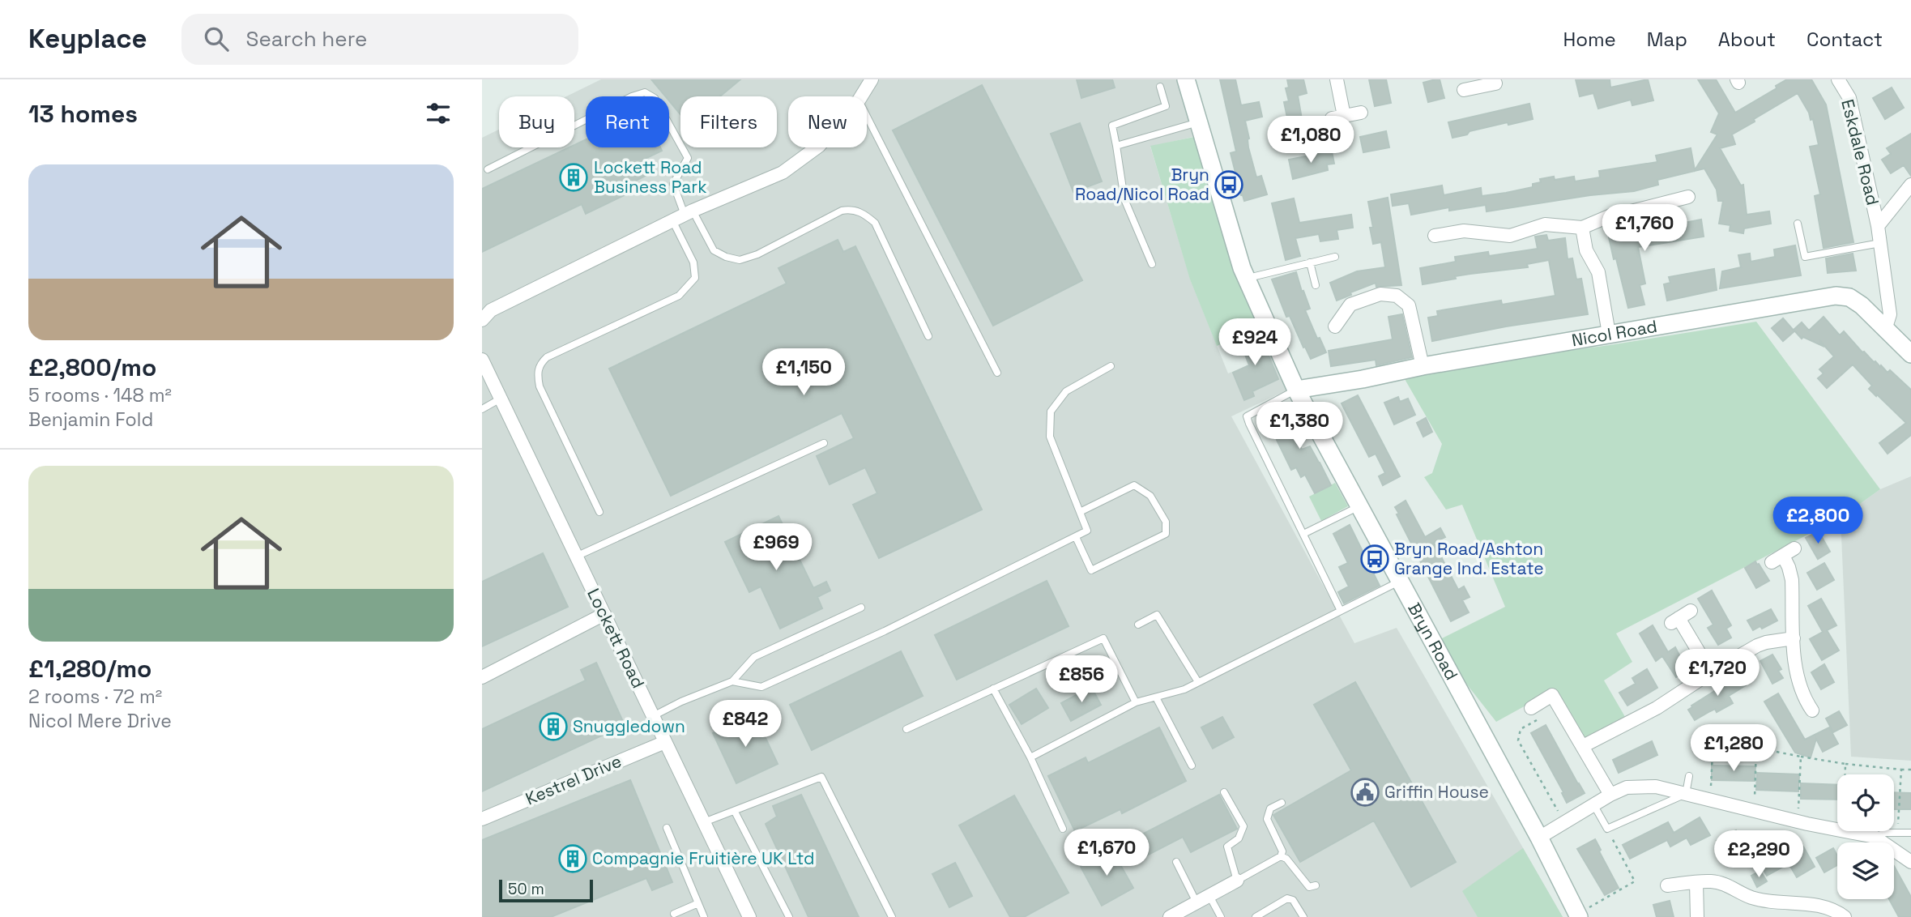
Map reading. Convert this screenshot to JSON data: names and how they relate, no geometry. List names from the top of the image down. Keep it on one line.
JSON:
{"streets":{"main road":["Nicol Road","Bryn Road"],"street":["Eskdale Road","Lockett Road","Kestrel Drive"]},"crossings":[["Eskdale Road","Nicol Road"],["Nicol Road","Bryn Road"],["Lockett Road","Kestrel Drive"]],"places":{"building":["Lockett Road Business Park","Snuggledown","Compagnie Fruitière UK Ltd"],"bus stop":["Bryn Road/Nicol Road","Bryn Road/Ashton Grange Ind. Estate"],"public building":["Griffin House"]},"scale_bar":"50 m","page":{"header":"Keyplace","search":"Search here","nav":["Home","Map","About","Contact"],"heading":"13 homes","chip":["Buy","Rent","Filters","New"],"price":["£1,080","£1,760","£924","£1,150","£1,380","£2,800","£969","£1,720","£856","£842","£1,280","£1,670","£2,290"],"list":[{"name":"£2,800/mo","note":"5 rooms · 148 m² · Benjamin Fold"},{"name":"£1,280/mo","note":"2 rooms · 72 m² · Nicol Mere Drive"}],"scale":"50 m"}}
